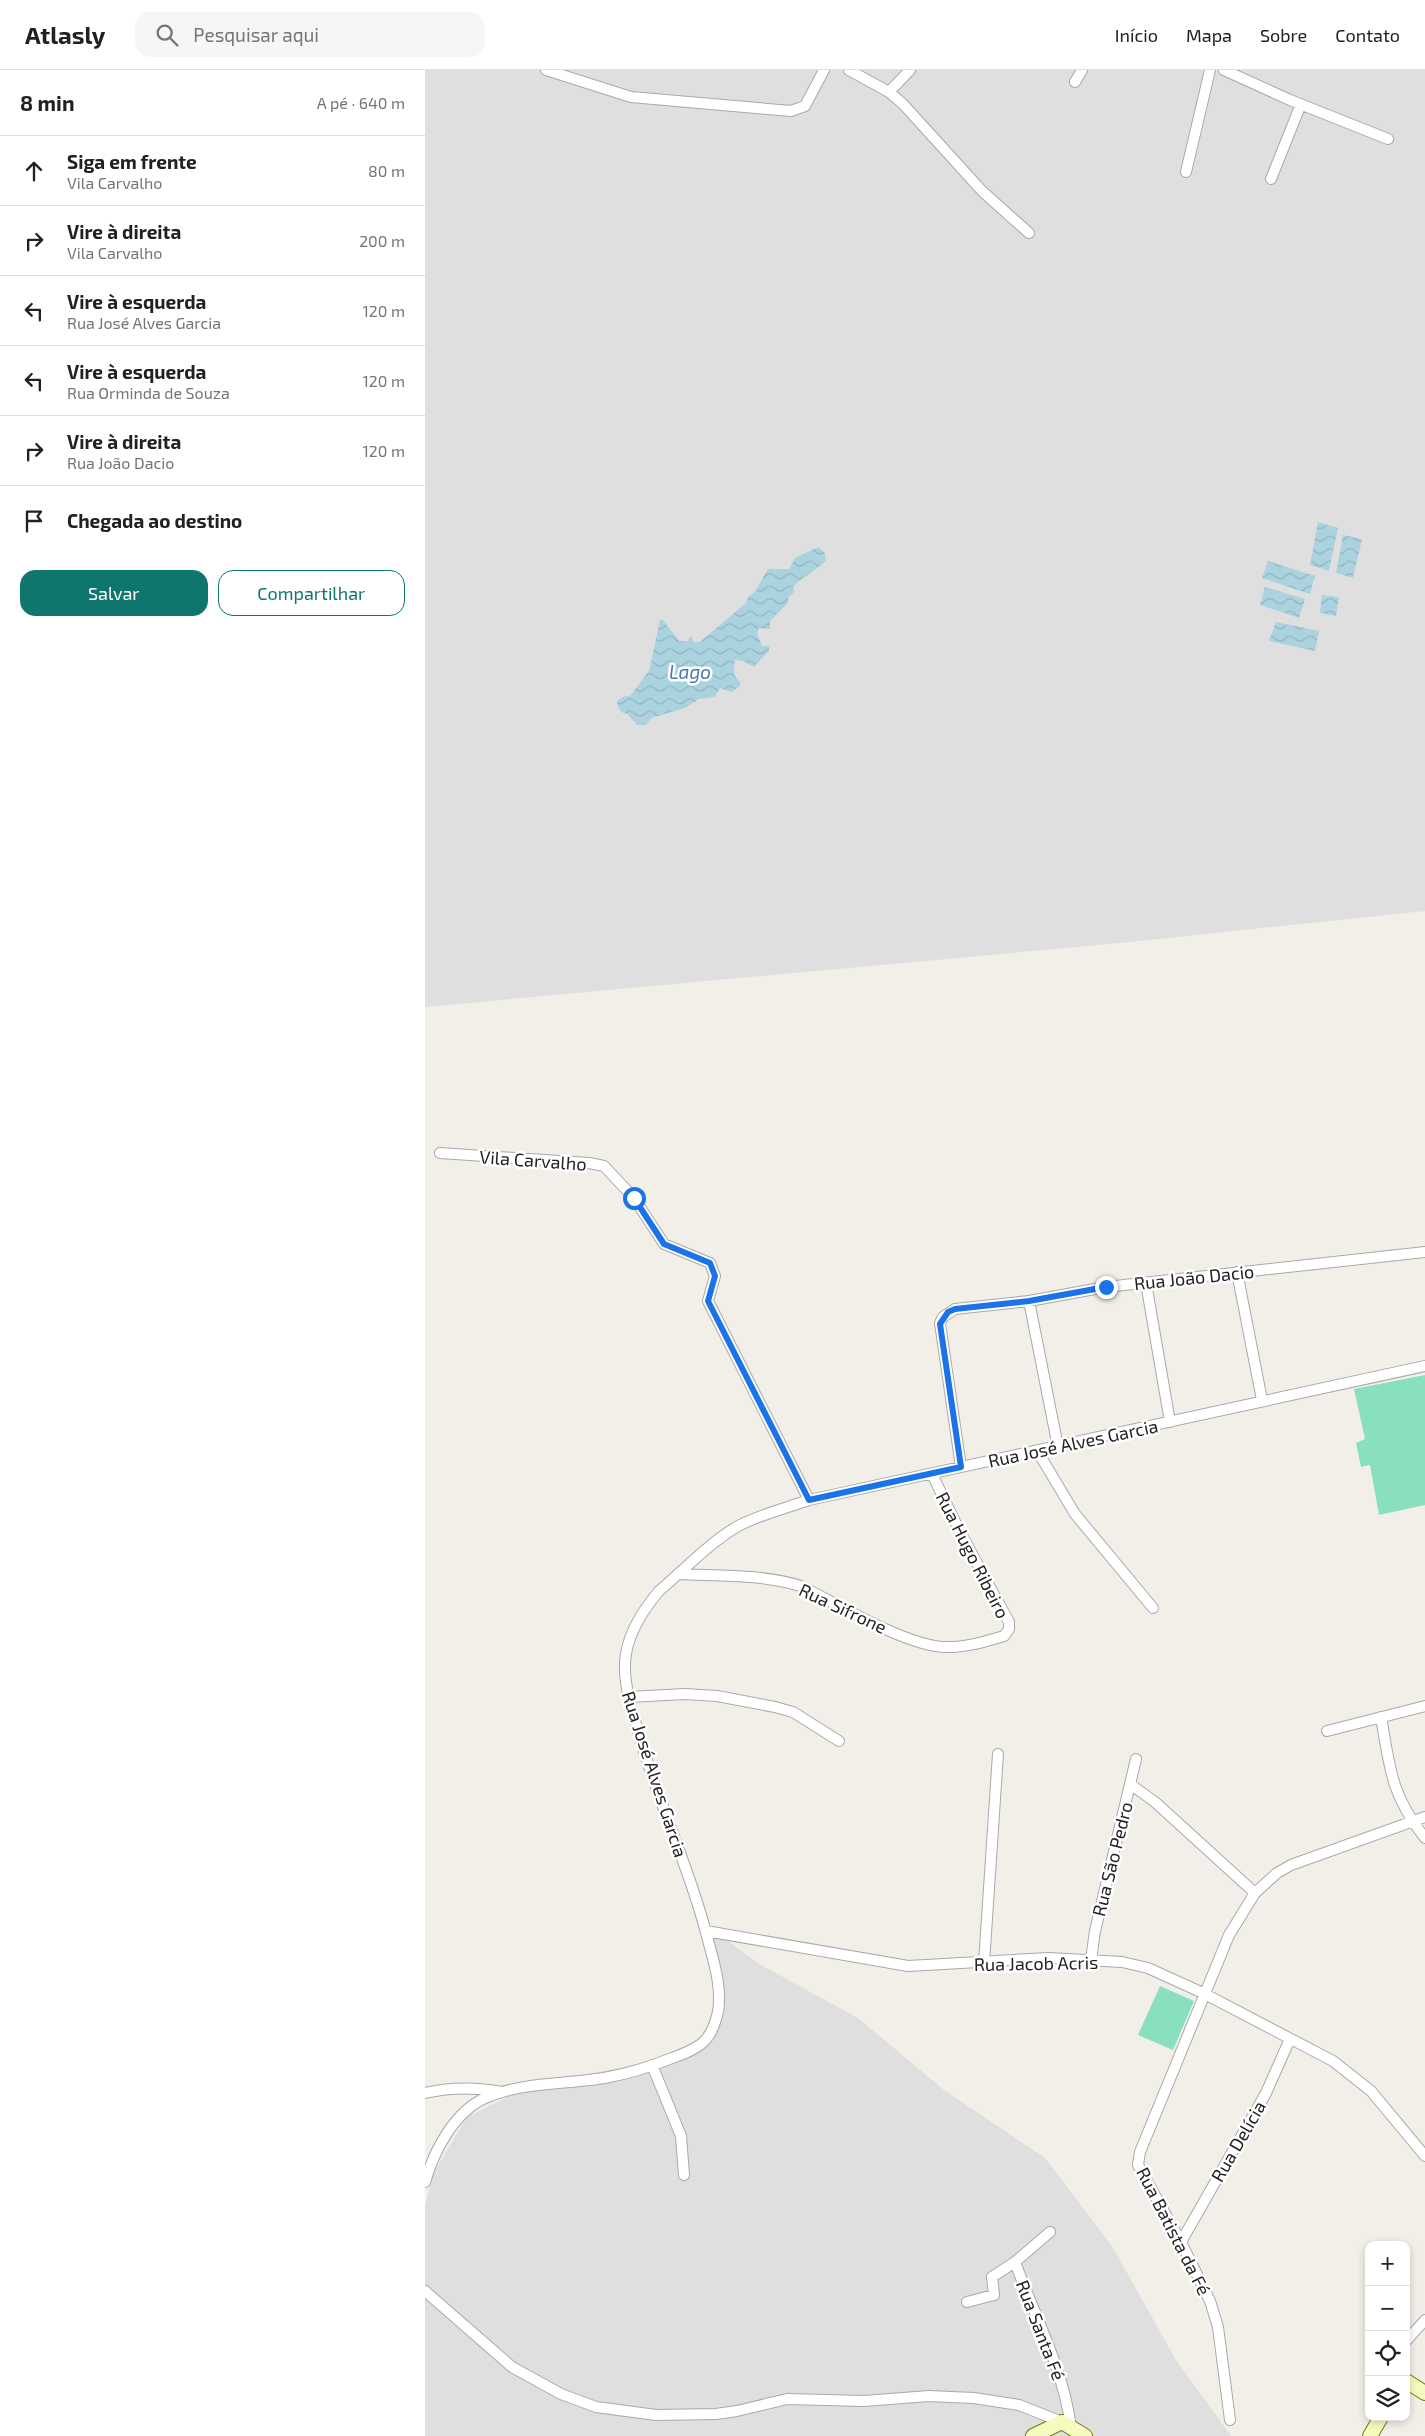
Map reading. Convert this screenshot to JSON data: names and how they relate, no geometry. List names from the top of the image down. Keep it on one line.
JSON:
{"streets":{"street":["Vila Carvalho","Rua João Dacio","Rua José Alves Garcia","Rua Hugo Ribeiro","Rua Sifrone","Rua São Pedro","Rua Jacob Acris","Rua Delícia","Rua Batista da Fé","Rua Santa Fé"]},"crossings":[["Vila Carvalho","Rua José Alves Garcia"],["Rua João Dacio","Rua José Alves Garcia"],["Rua José Alves Garcia","Rua Hugo Ribeiro"],["Rua José Alves Garcia","Rua Sifrone"],["Rua José Alves Garcia","Rua Jacob Acris"],["Rua Hugo Ribeiro","Rua Sifrone"],["Rua São Pedro","Rua Jacob Acris"],["Rua Jacob Acris","Rua Delícia"],["Rua Jacob Acris","Rua Batista da Fé"],["Rua Delícia","Rua Batista da Fé"]],"water":["Lago"],"page":{"header":"Atlasly","search":"Pesquisar aqui","nav":["Início","Mapa","Sobre","Contato"],"heading":["8 min","A pé · 640 m"],"list":[["Siga em frente","Vila Carvalho","80 m"],["Vire à direita","Vila Carvalho","200 m"],["Vire à esquerda","Rua José Alves Garcia","120 m"],["Vire à esquerda","Rua Orminda de Souza","120 m"],["Vire à direita","Rua João Dacio","120 m"],"Chegada ao destino"],"buttons":["Salvar","Compartilhar"],"map_buttons":["+","−"]}}
